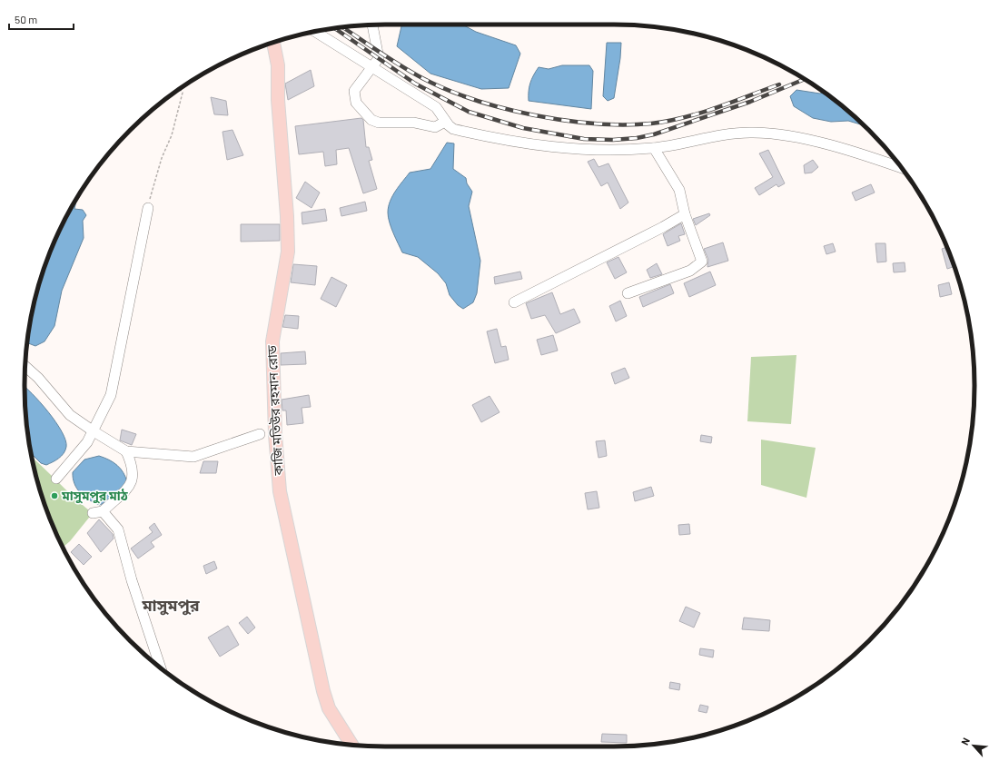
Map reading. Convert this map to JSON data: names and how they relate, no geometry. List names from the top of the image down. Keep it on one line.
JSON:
{"streets":{"main road":["কাজি মতিউর রহমান রোড"]},"districts":["মাসুমপুর"],"places":["মাসুমপুর মাঠ"],"scale_bar":"50 m","north":"top left"}
